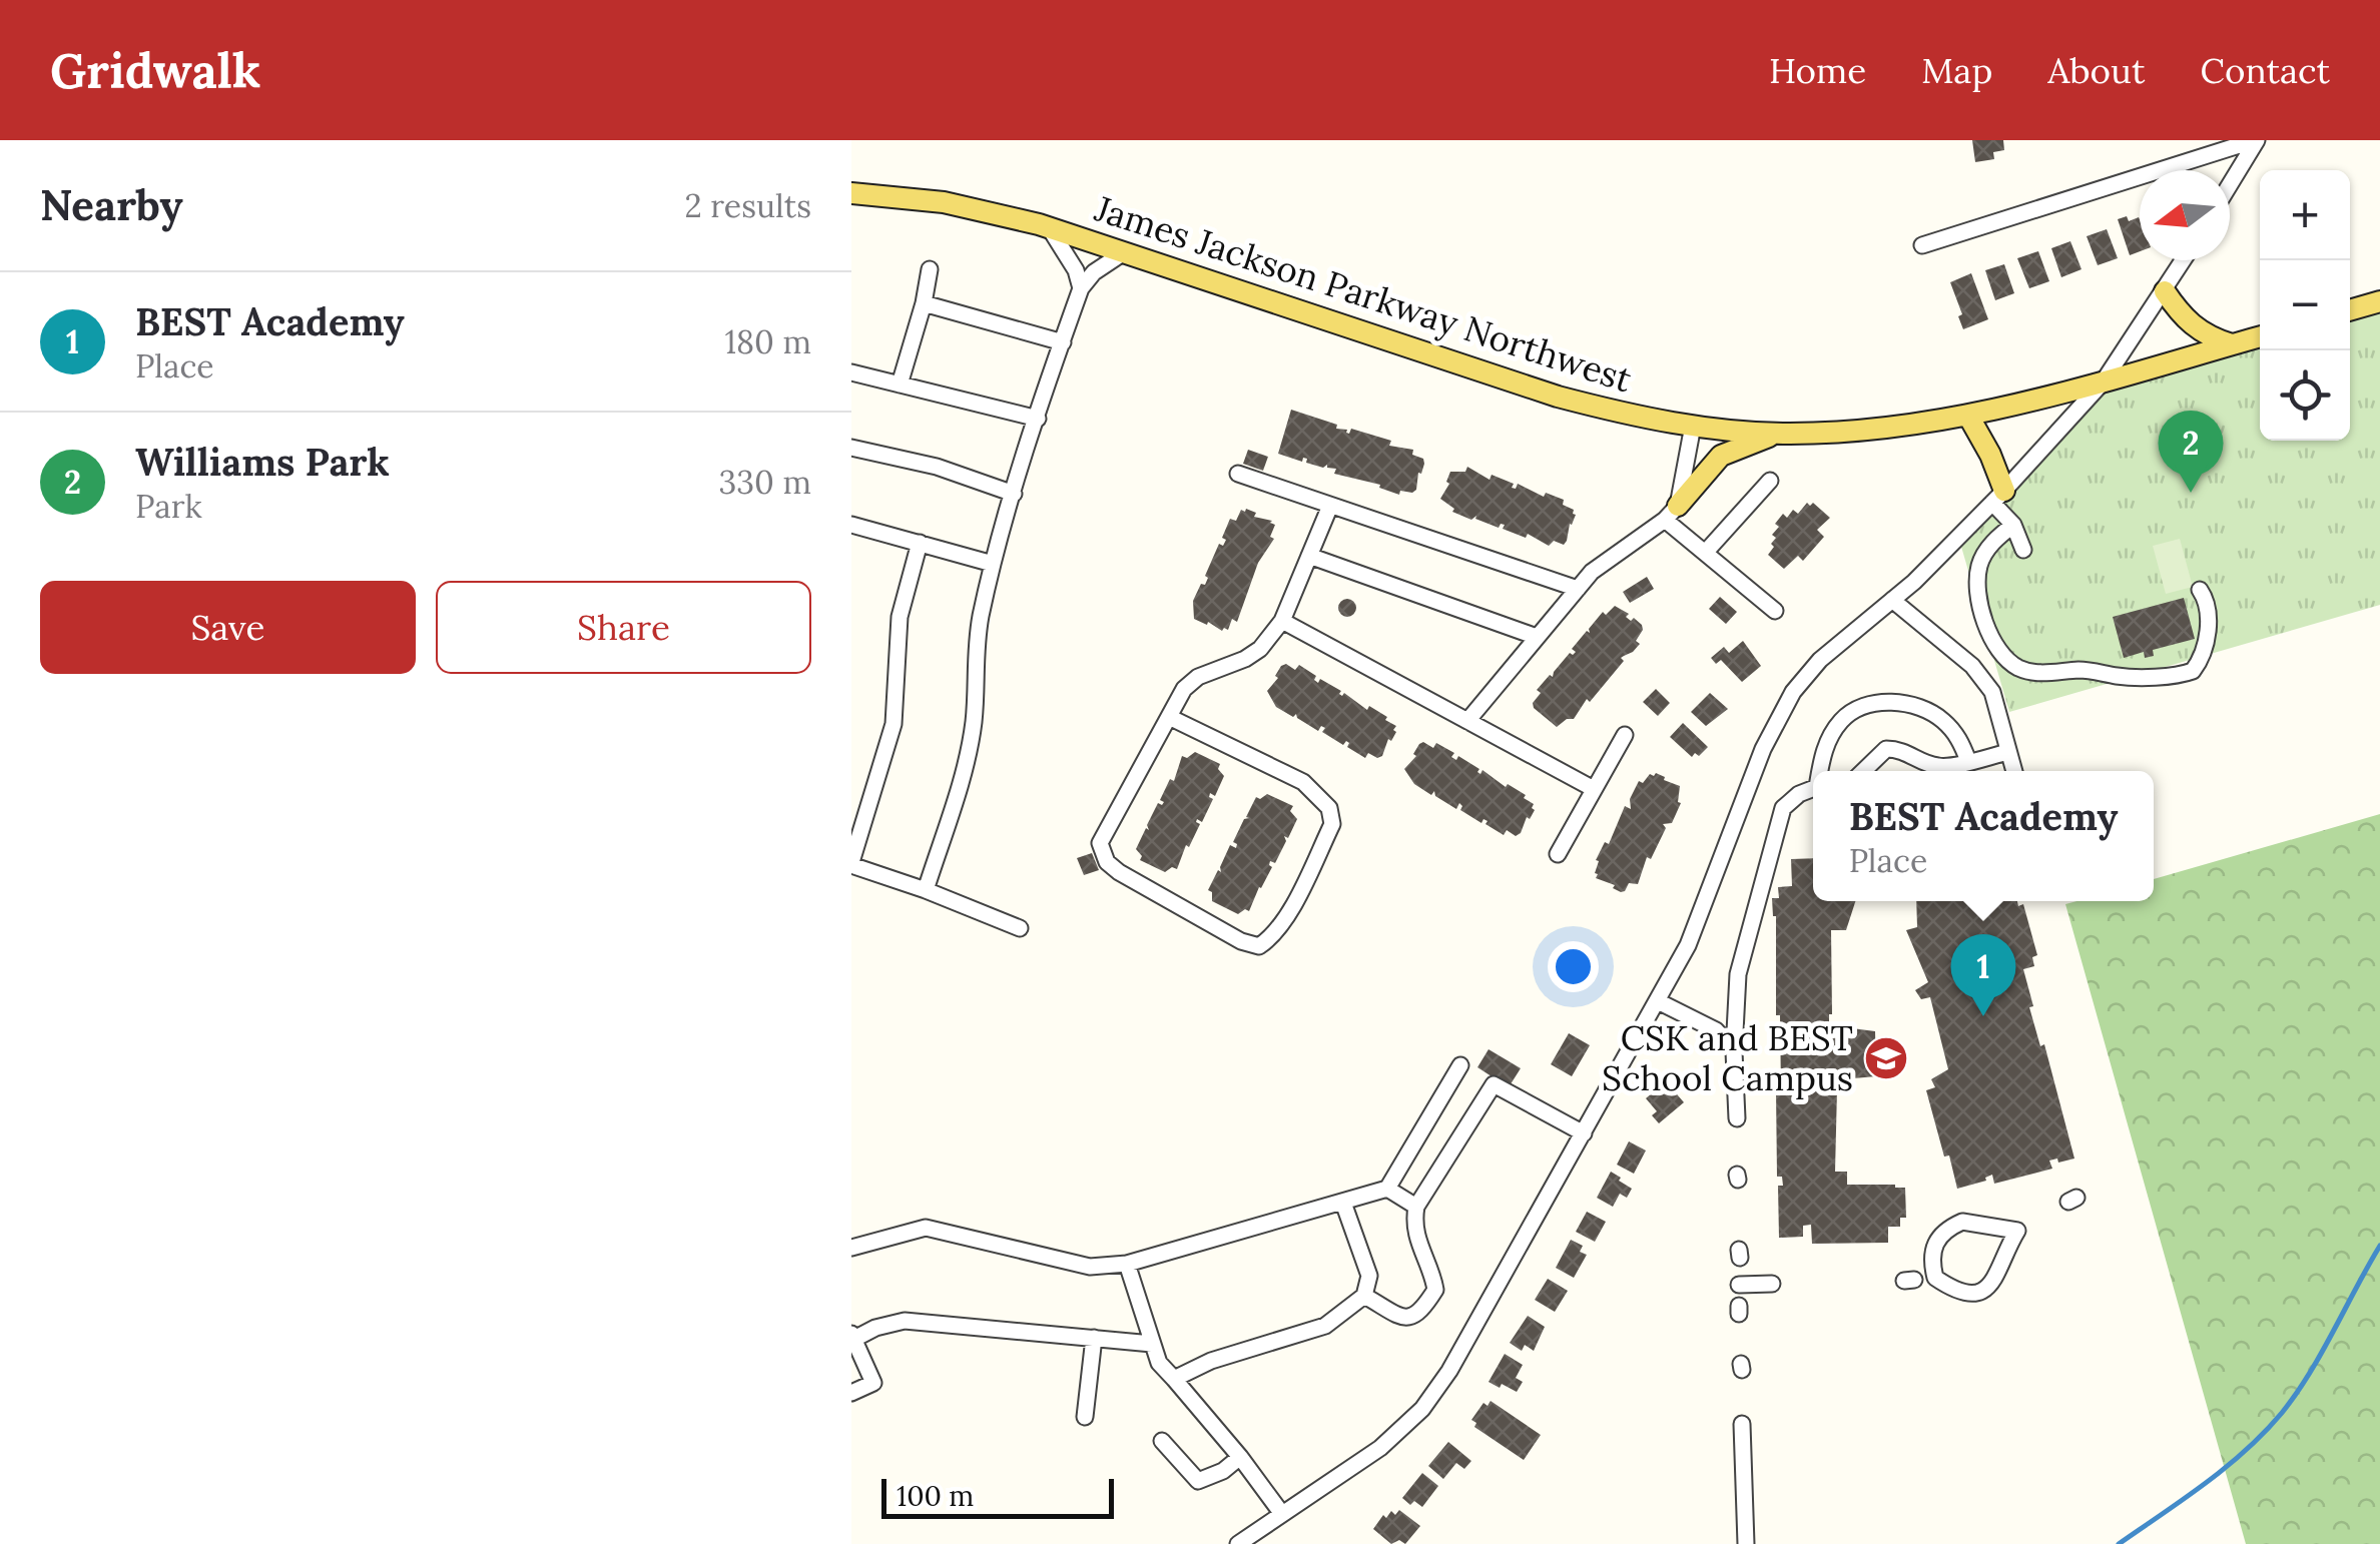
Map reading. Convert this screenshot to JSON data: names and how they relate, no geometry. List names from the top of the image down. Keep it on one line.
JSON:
{"streets":{"main road":["James Jackson Parkway Northwest"]},"places":{"school or university":["CSK and BEST School Campus"]},"scale_bar":"100 m","north":"left","page":{"header":"Gridwalk","nav":["Home","Map","About","Contact"],"heading":["Nearby","2 results"],"map_buttons":["+","−"],"list":[{"mark":"1","name":"BEST Academy","note":"Place","value":"180 m"},{"mark":"2","name":"Williams Park","note":"Park","value":"330 m"}],"pins":["2","1"],"buttons":["Save","Share"],"popup":["BEST Academy","Place"],"scale":"100 m"}}
